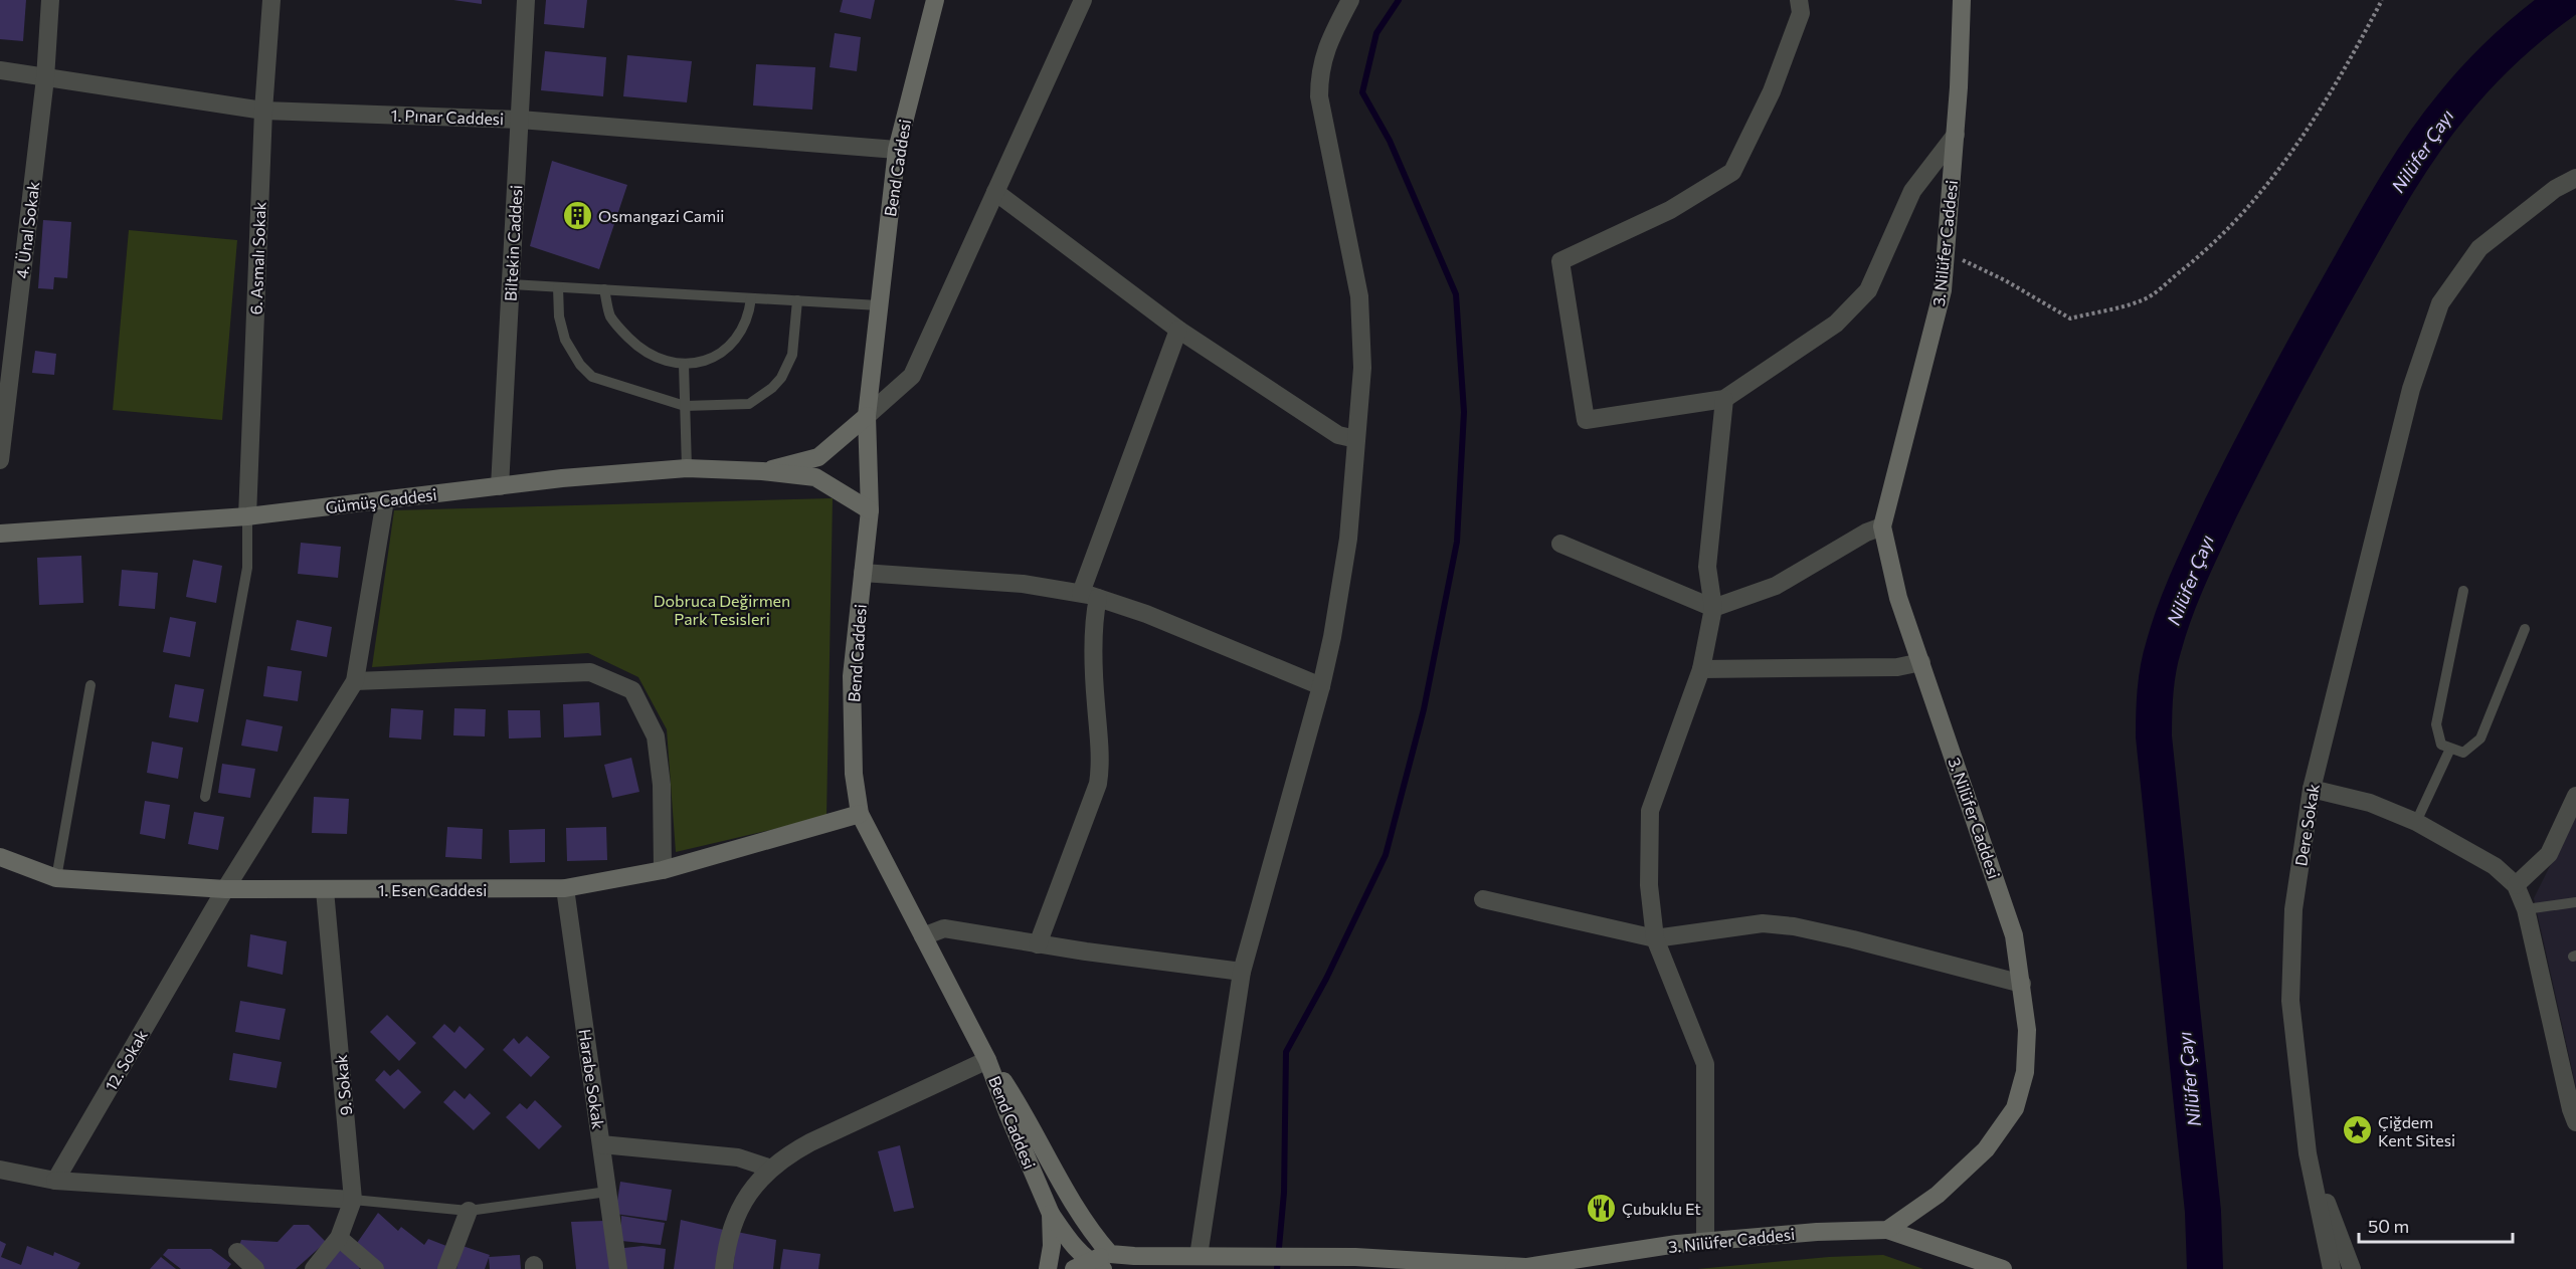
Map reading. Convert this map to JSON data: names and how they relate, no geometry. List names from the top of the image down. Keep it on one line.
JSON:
{"streets":{"street":["1. Pınar Caddesi","Bend Caddesi","4. Ünal Sokak","Biltekin Caddesi","3. Nilüfer Caddesi","6. Asmalı Sokak","Gümüş Caddesi","Dere Sokak","1. Esen Caddesi","12. Sokak","Harabe Sokak","9. Sokak"]},"crossings":[["1. Pınar Caddesi","Bend Caddesi"],["1. Pınar Caddesi","4. Ünal Sokak"],["1. Pınar Caddesi","Biltekin Caddesi"],["1. Pınar Caddesi","6. Asmalı Sokak"],["Bend Caddesi","1. Esen Caddesi"],["Biltekin Caddesi","Gümüş Caddesi"],["6. Asmalı Sokak","Gümüş Caddesi"],["1. Esen Caddesi","12. Sokak"],["1. Esen Caddesi","Harabe Sokak"],["1. Esen Caddesi","9. Sokak"]],"water":["Nilüfer Çayı"],"parks":["Dobruca Değirmen Park Tesisleri"],"places":{"building":["Osmangazi Camii"],"place":["Çiğdem Kent Sitesi"],"restaurant":["Çubuklu Et"]},"scale_bar":"50 m"}
